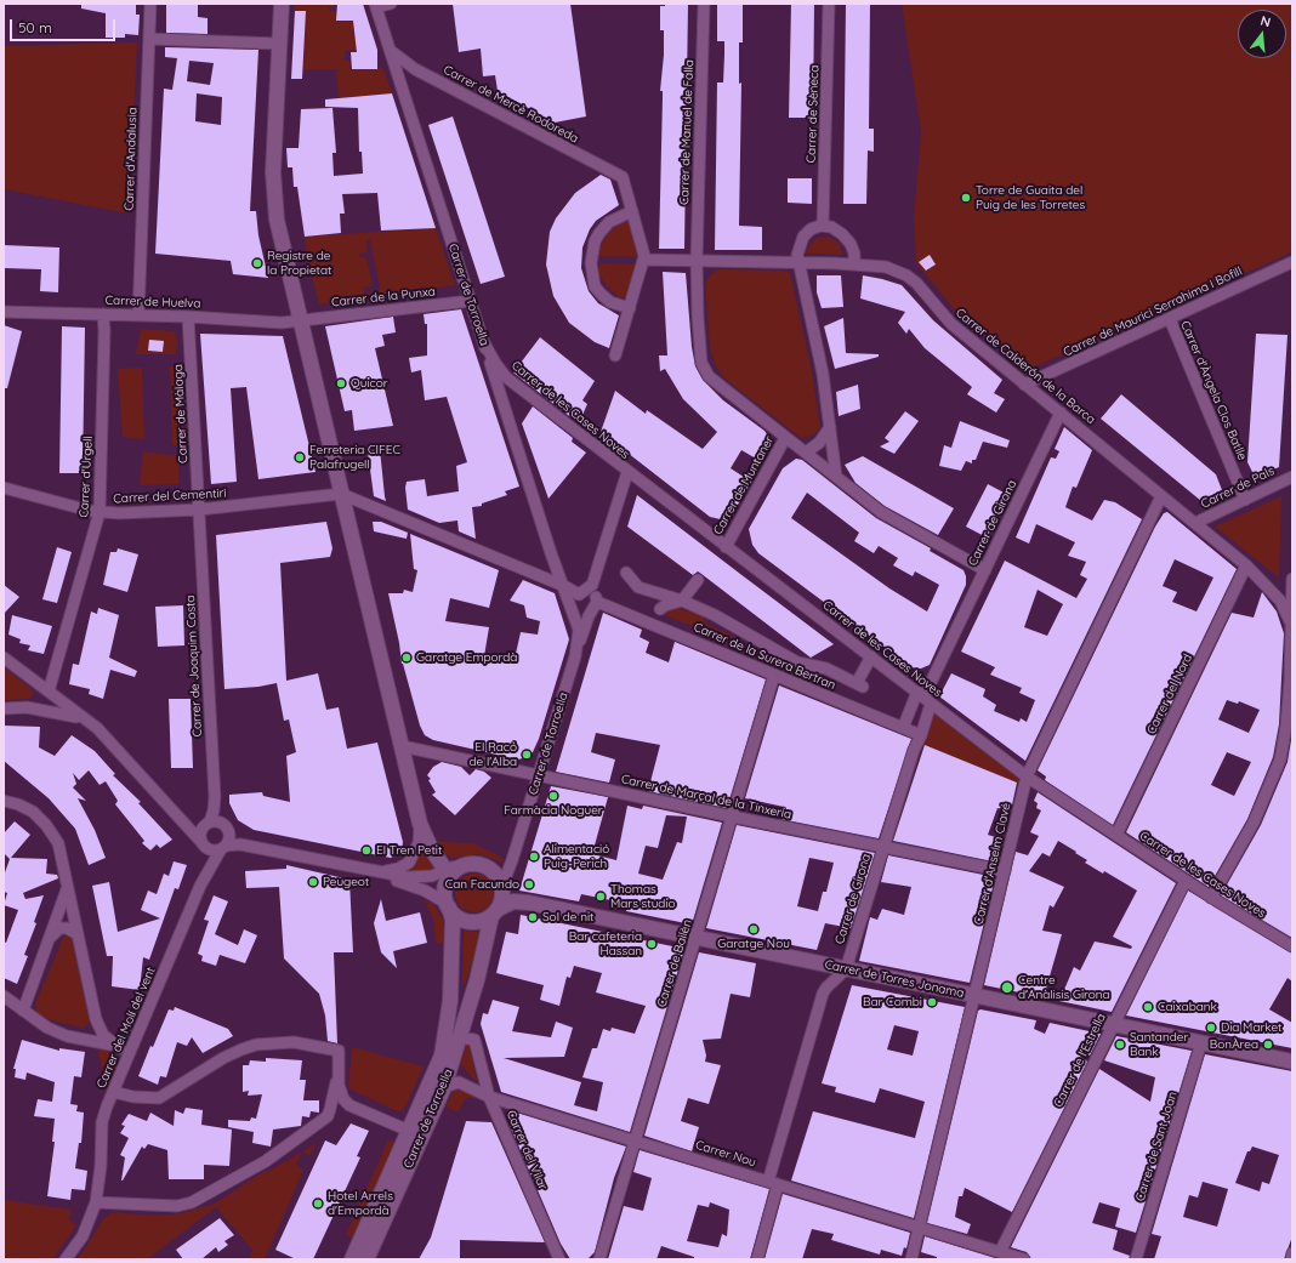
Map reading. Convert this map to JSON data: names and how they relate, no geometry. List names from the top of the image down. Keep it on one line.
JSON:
{"streets":{"street":["Carrer de Mercè Rodoreda","Carrer de Sèneca","Carrer de Manuel de Falla","Carrer d'Andalusia","Carrer de Torroella","Carrer de la Punxa","Carrer de Huelva","Carrer de Maurici Serrahima i Bofill","Carrer de Calderón de la Barca","Carrer d'Àngela Clos Batlle","Carrer de les Cases Noves","Carrer de Màlaga","Carrer d'Urgell","Carrer de Muntaner","Carrer de Pals","Carrer del Cementiri","Carrer de Girona","Carrer de la Surera Bertran","Carrer de Joaquim Costa","Carrer del Nord","Carrer de Marçal de la Tinxeria","Carrer d'Anselm Clavé","Carrer de Bailèn","Carrer de Torres Jonama","Carrer del Molí del vent","Carrer de l'Estrella","Carrer de Sant Joan","Carrer del Vilar","Carrer Nou"]},"crossings":[["Carrer de Mercè Rodoreda","Carrer de Torroella"],["Carrer de Manuel de Falla","Carrer de Calderón de la Barca"],["Carrer de Manuel de Falla","Carrer de Muntaner"],["Carrer de Manuel de Falla","Carrer de Girona"],["Carrer d'Andalusia","Carrer de Huelva"],["Carrer de Torroella","Carrer de la Punxa"],["Carrer de Torroella","Carrer de les Cases Noves"],["Carrer de Torroella","Carrer de la Surera Bertran"],["Carrer de Torroella","Carrer de Marçal de la Tinxeria"],["Carrer de Torroella","Carrer de Torres Jonama"],["Carrer de la Punxa","Carrer de Huelva"],["Carrer de Huelva","Carrer de Màlaga"],["Carrer de Huelva","Carrer d'Urgell"],["Carrer de Maurici Serrahima i Bofill","Carrer de Calderón de la Barca"],["Carrer de Maurici Serrahima i Bofill","Carrer d'Àngela Clos Batlle"],["Carrer de Calderón de la Barca","Carrer de Pals"],["Carrer de Calderón de la Barca","Carrer de Girona"],["Carrer de Calderón de la Barca","Carrer del Nord"],["Carrer de Calderón de la Barca","Carrer d'Anselm Clavé"],["Carrer d'Àngela Clos Batlle","Carrer de Pals"],["Carrer de les Cases Noves","Carrer de Muntaner"],["Carrer de les Cases Noves","Carrer de Girona"],["Carrer de les Cases Noves","Carrer del Nord"],["Carrer de les Cases Noves","Carrer d'Anselm Clavé"],["Carrer de les Cases Noves","Carrer de l'Estrella"],["Carrer de Màlaga","Carrer del Cementiri"],["Carrer de Màlaga","Carrer de Joaquim Costa"],["Carrer d'Urgell","Carrer del Cementiri"],["Carrer del Cementiri","Carrer de Joaquim Costa"],["Carrer de Girona","Carrer de la Surera Bertran"],["Carrer de Girona","Carrer de Marçal de la Tinxeria"],["Carrer de Girona","Carrer de Torres Jonama"],["Carrer de Girona","Carrer Nou"],["Carrer de la Surera Bertran","Carrer de Bailèn"],["Carrer de Joaquim Costa","Carrer del Molí del vent"],["Carrer de Marçal de la Tinxeria","Carrer d'Anselm Clavé"],["Carrer de Marçal de la Tinxeria","Carrer de Bailèn"],["Carrer d'Anselm Clavé","Carrer de Torres Jonama"],["Carrer d'Anselm Clavé","Carrer Nou"],["Carrer de Bailèn","Carrer de Torres Jonama"],["Carrer de Bailèn","Carrer Nou"],["Carrer de Torres Jonama","Carrer de l'Estrella"],["Carrer de Torres Jonama","Carrer de Sant Joan"],["Carrer de l'Estrella","Carrer Nou"],["Carrer del Vilar","Carrer Nou"]],"places":["Torre de Guaita del Puig de les Torretes","Registre de la Propietat","Quicor","Ferreteria CIFEC Palafrugell","Garatge Empordà","El Racó de l'Alba","Farmàcia Noguer","El Tren Petit","Alimentació Puig-Perich","Peugeot","Can Facundo","Thomas Mars studio","Sol de nit","Garatge Nou","Bar cafeteria Hassan","Centre d'Anàlisis Girona","Bar Combi","Caixabank","Dia Market","Santander Bank","BonÀrea","Hotel Arrels d'Empordà"],"scale_bar":"50 m","north":"top"}
